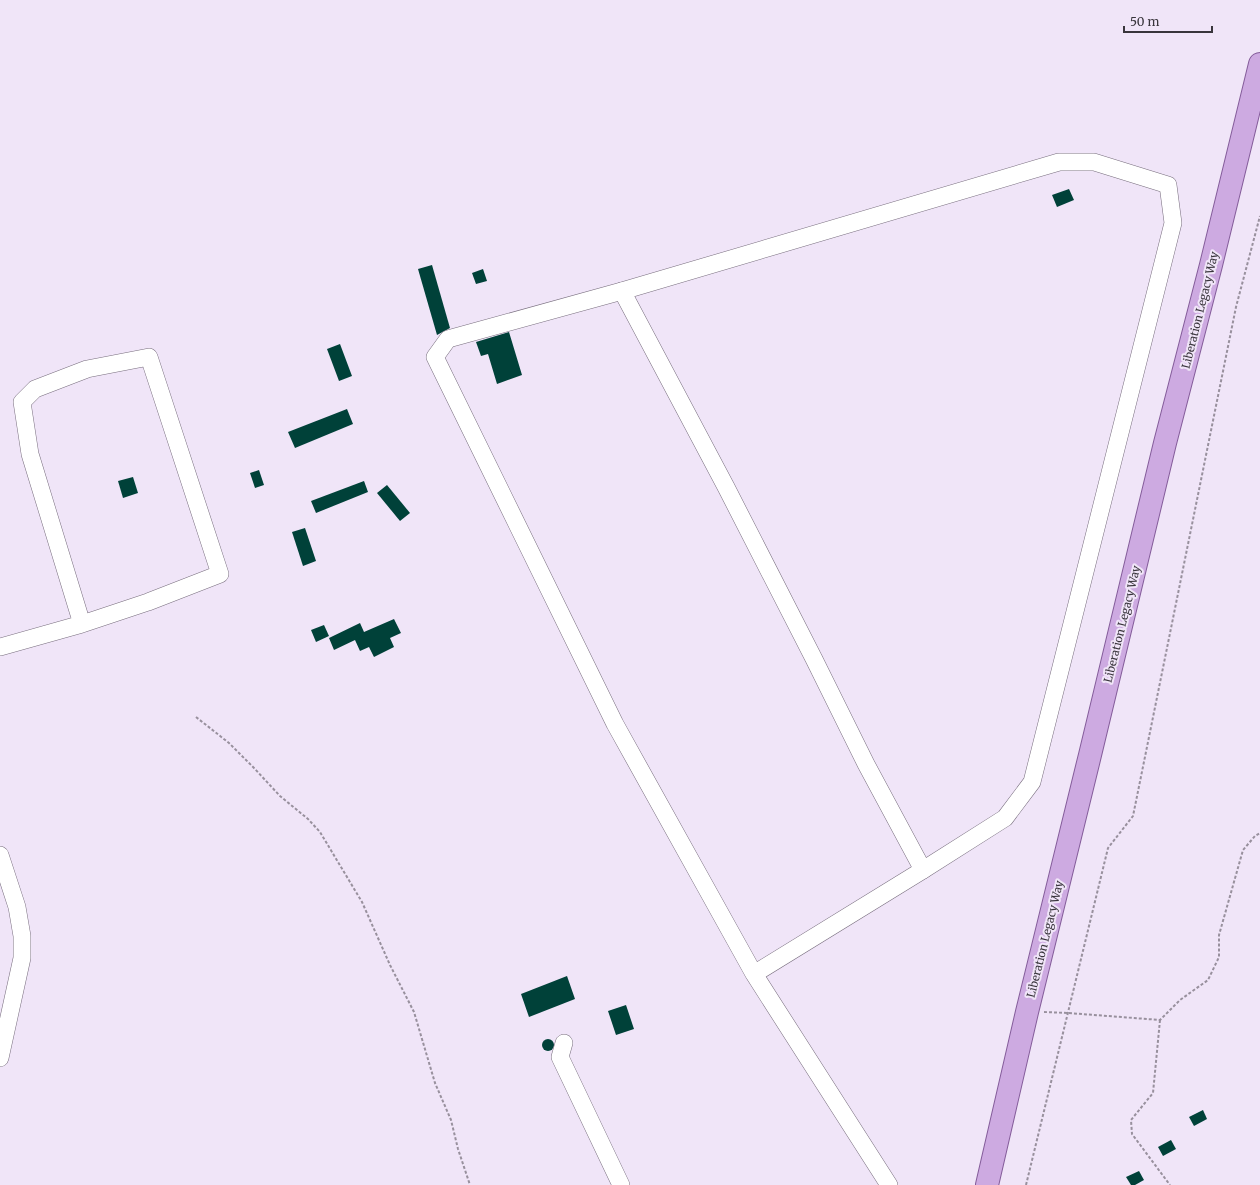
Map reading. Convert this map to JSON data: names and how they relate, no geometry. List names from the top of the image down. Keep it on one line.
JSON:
{"streets":{"main road":["Liberation Legacy Way"]},"scale_bar":"50 m"}
